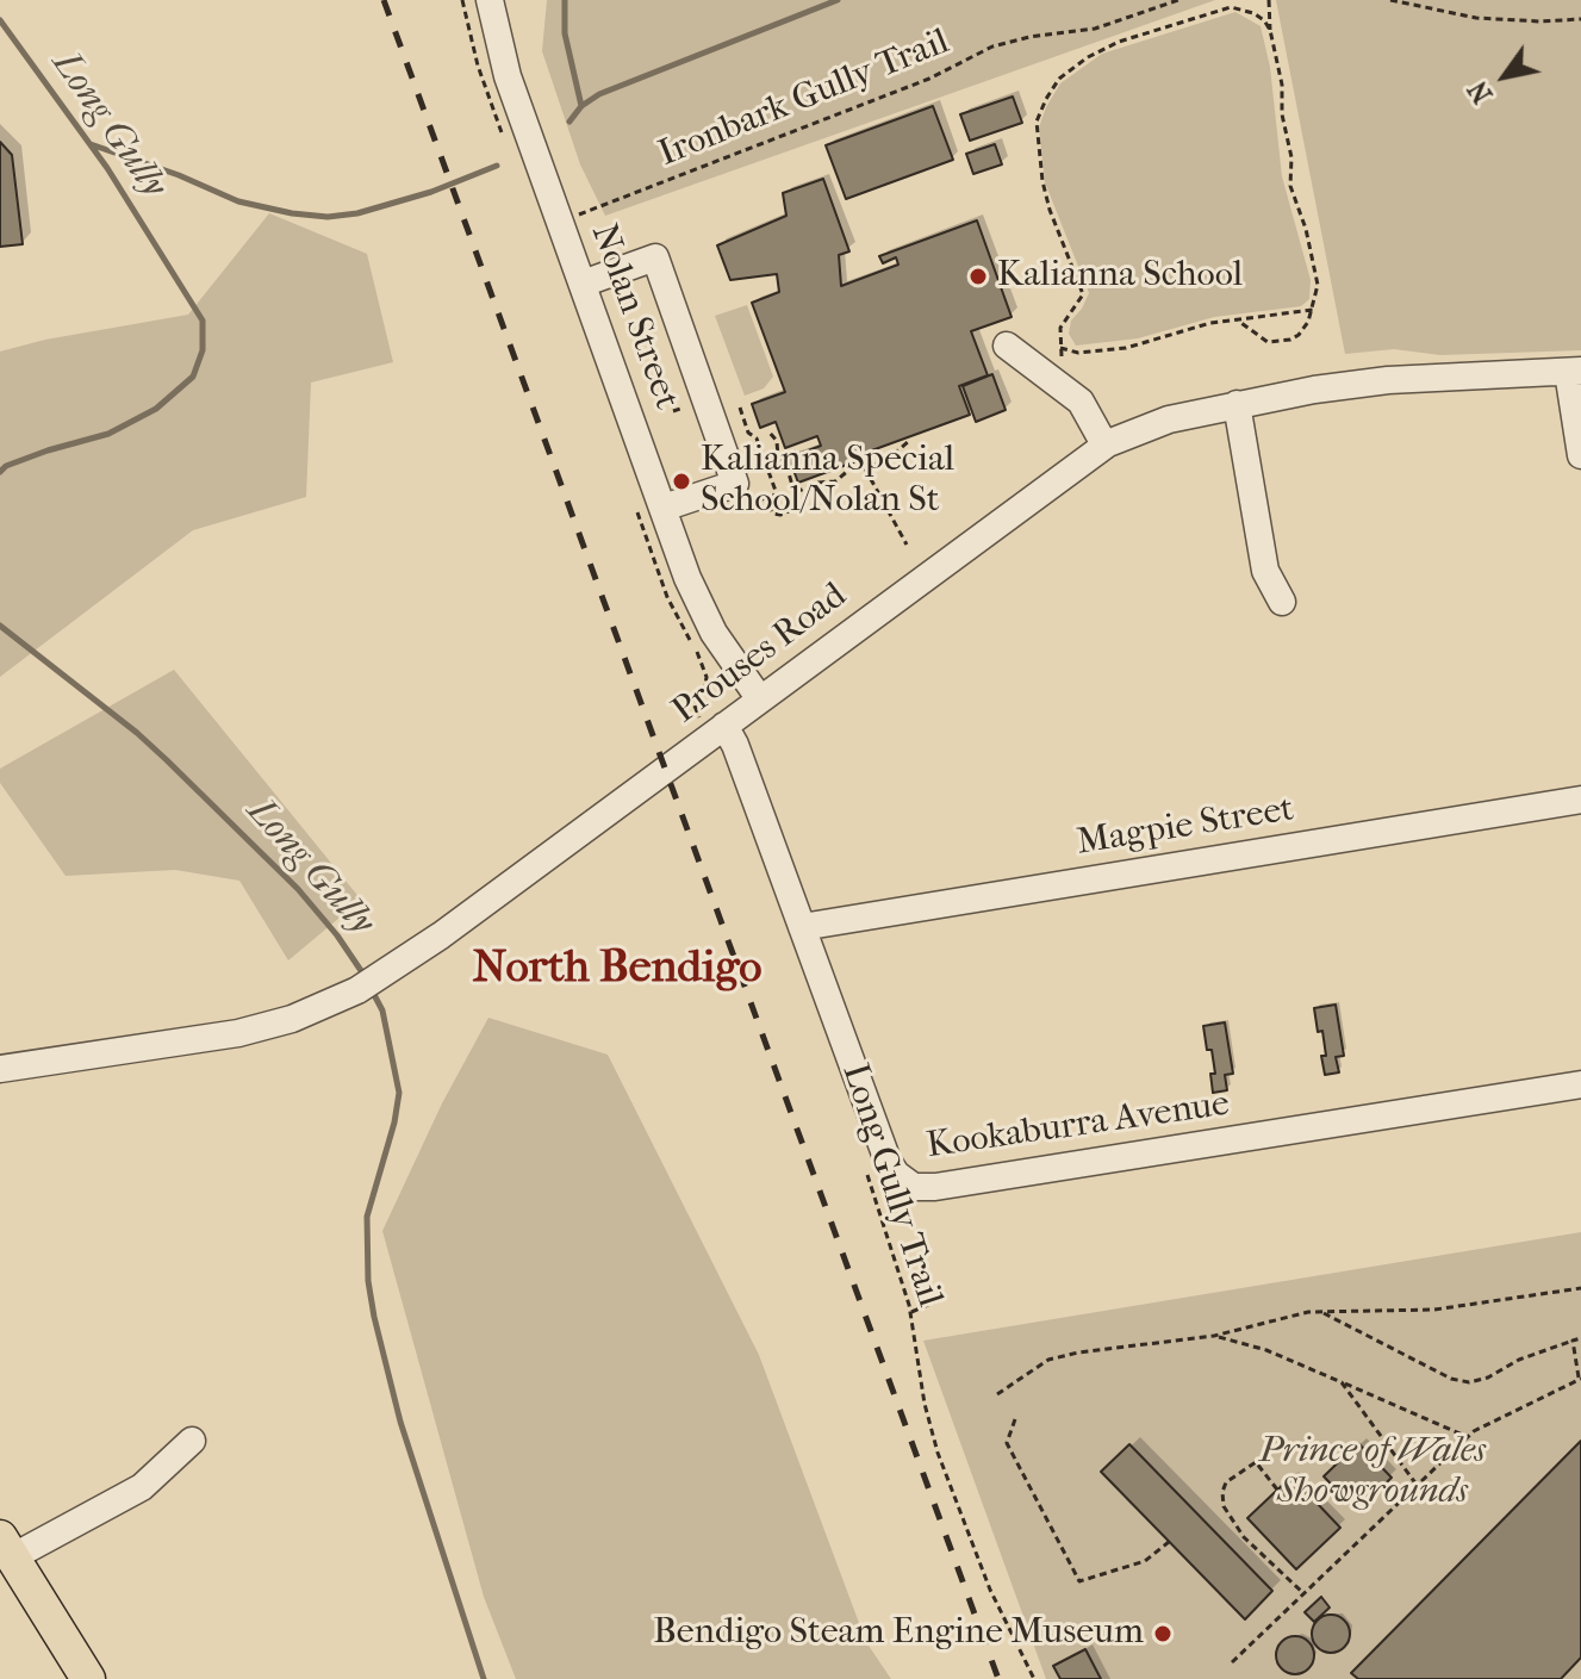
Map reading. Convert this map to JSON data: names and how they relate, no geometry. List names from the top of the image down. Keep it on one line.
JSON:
{"streets":{"street":["Nolan Street","Prouses Road","Magpie Street","Kookaburra Avenue"],"path":["Ironbark Gully Trail","Long Gully Trail"]},"crossings":[["Ironbark Gully Trail","Nolan Street"],["Nolan Street","Prouses Road"],["Prouses Road","Kookaburra Avenue"],["Magpie Street","Kookaburra Avenue"]],"districts":["North Bendigo"],"water":["Long Gully"],"parks":["Prince of Wales Showgrounds"],"places":["Kalianna School","Kalianna Special School/Nolan St","Bendigo Steam Engine Museum"],"north":"bottom left"}
